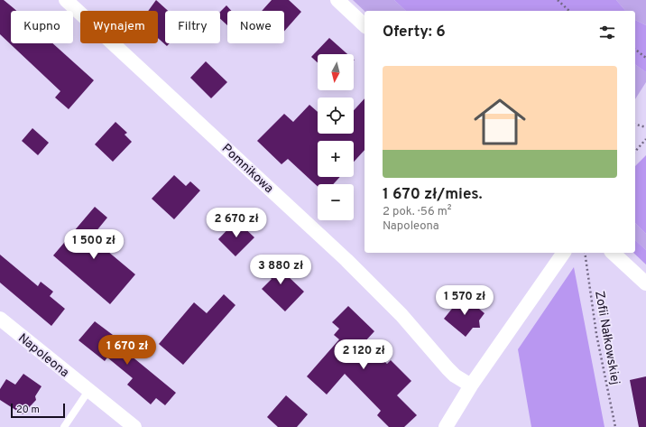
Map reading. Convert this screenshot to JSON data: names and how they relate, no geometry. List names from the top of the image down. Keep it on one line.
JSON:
{"streets":{"street":["Pomnikowa","Napoleona"],"path":["Zofii Nałkowskiej"]},"scale_bar":"20 m","north":"bottom","page":{"chip":["Kupno","Wynajem","Filtry","Nowe"],"heading":"Oferty: 6","map_buttons":["+","−"],"list":[{"name":"1 670 zł/mies.","note":"2 pok. · 56 m² · Napoleona"}],"price":["2 670 zł","1 500 zł","3 880 zł","1 570 zł","1 670 zł","2 120 zł"],"scale":"20 m"}}
